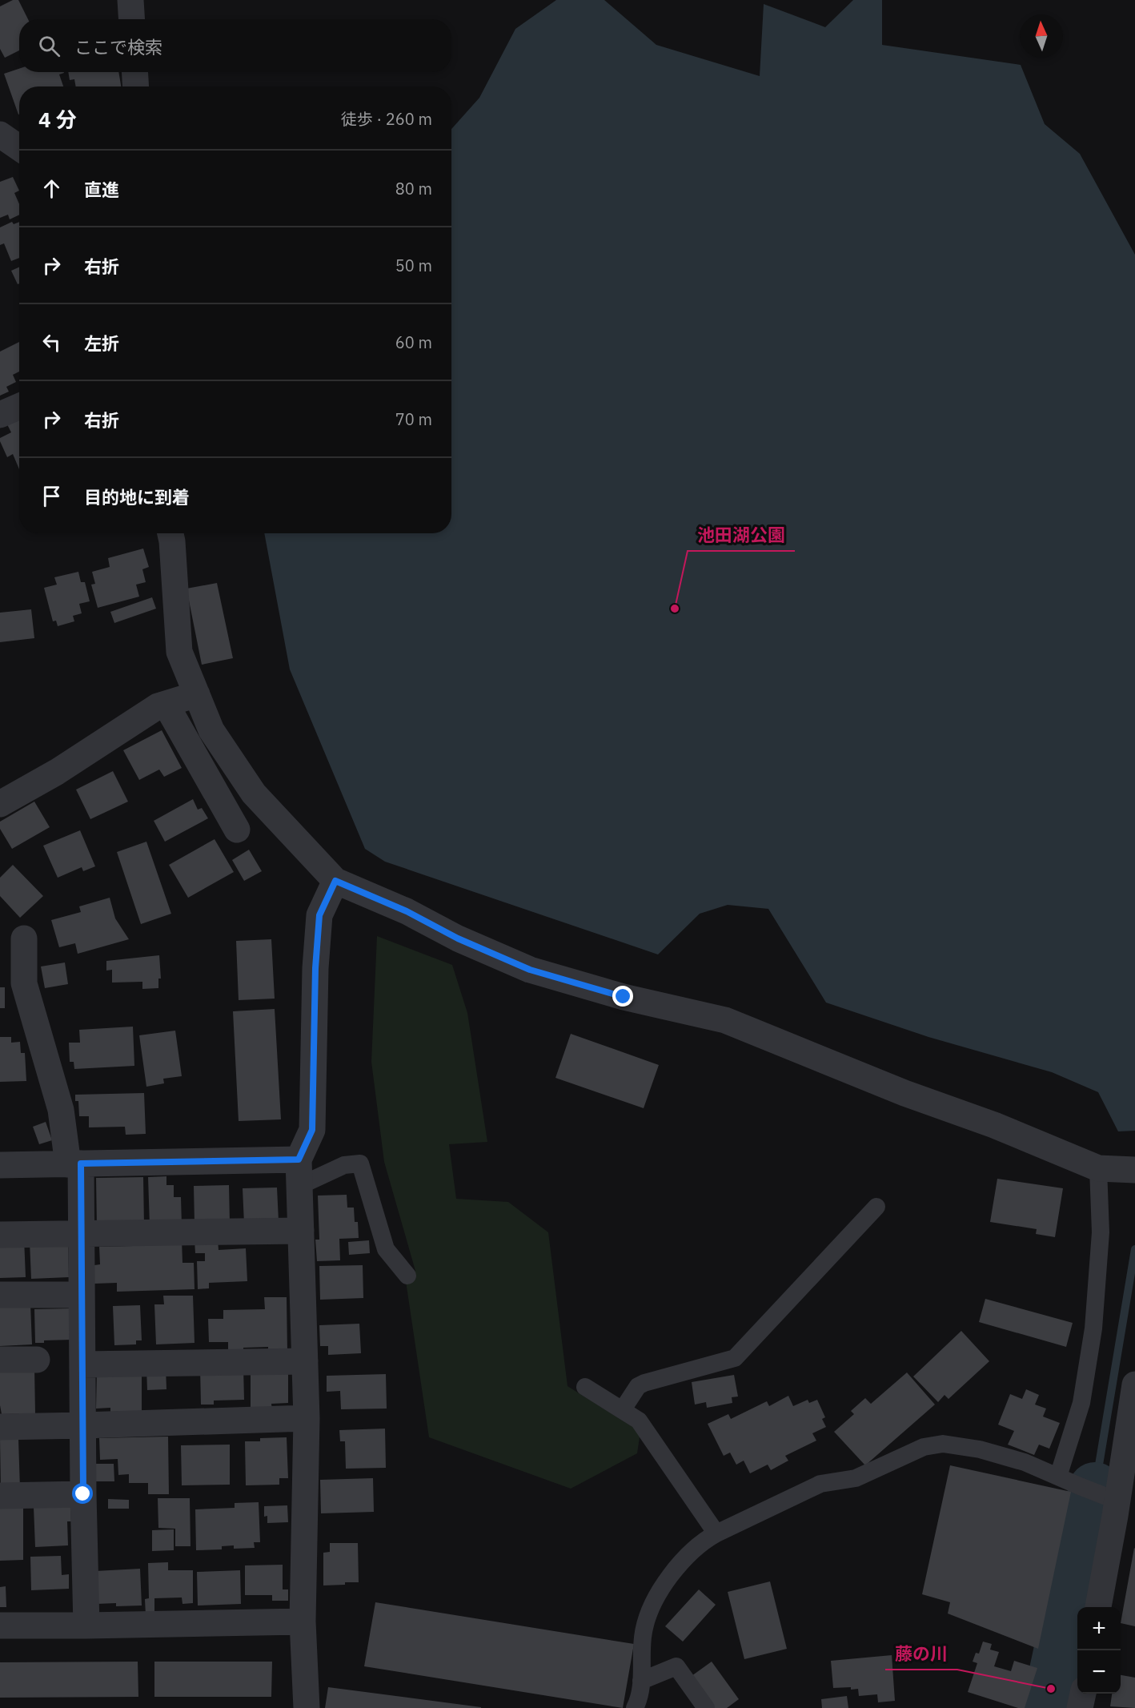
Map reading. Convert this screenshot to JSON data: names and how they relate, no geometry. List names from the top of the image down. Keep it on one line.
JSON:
{"places":["池田湖公園","藤の川"],"north":"top","page":{"search":"ここで検索","heading":["4 分","徒歩 · 260 m"],"list":[["直進","80 m"],["右折","50 m"],["左折","60 m"],["右折","70 m"],"目的地に到着"],"map_buttons":["+","−"]}}
